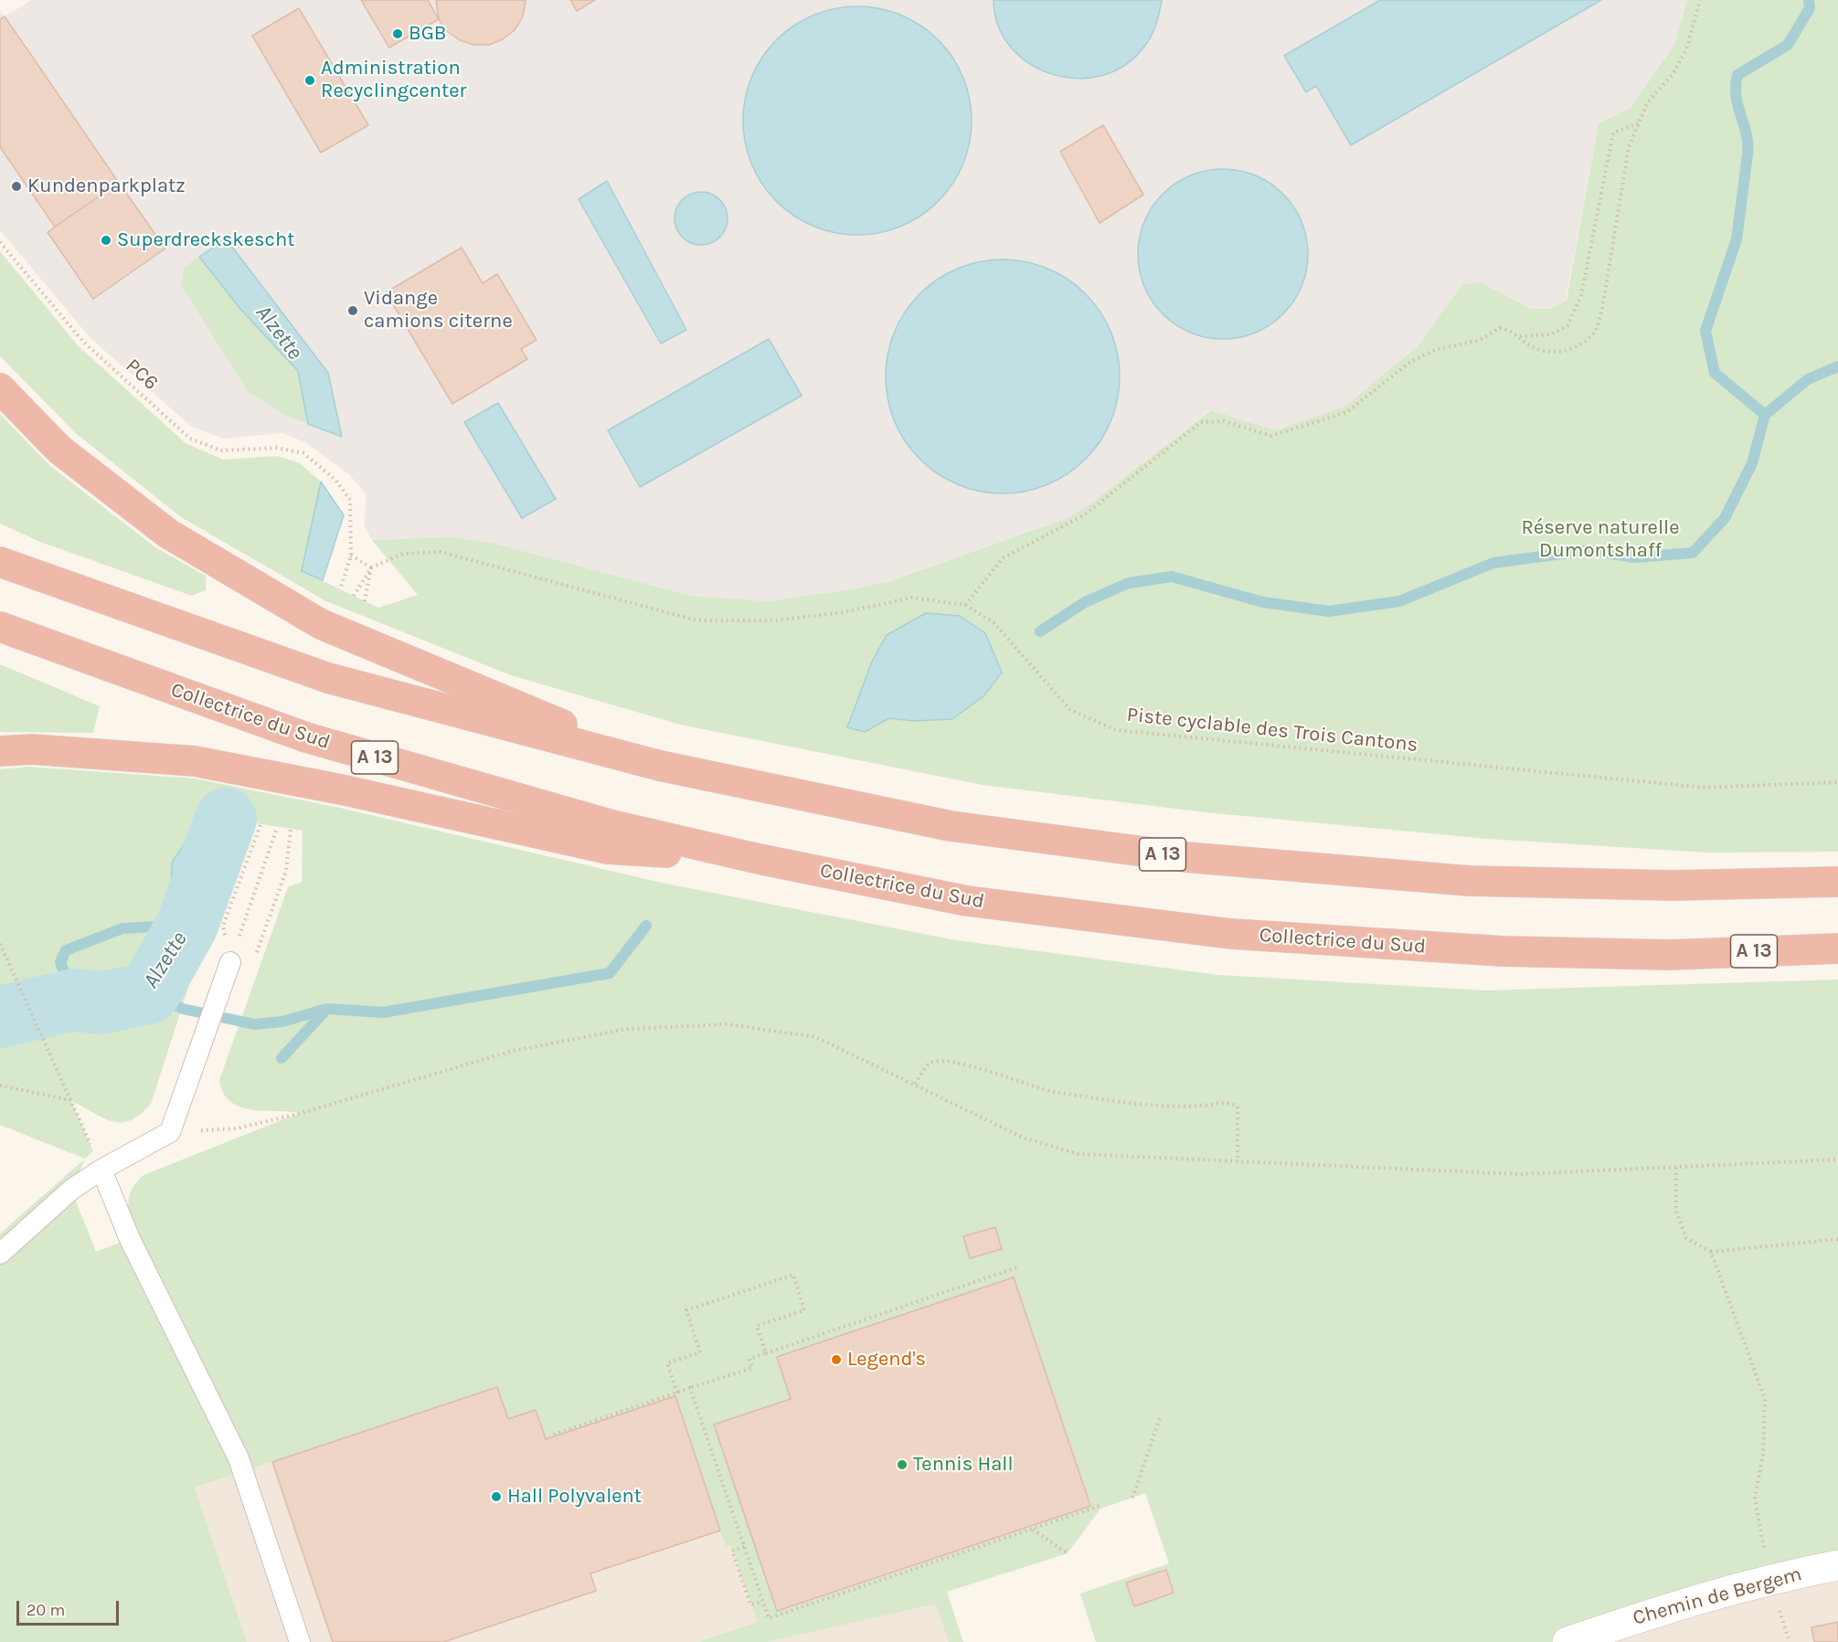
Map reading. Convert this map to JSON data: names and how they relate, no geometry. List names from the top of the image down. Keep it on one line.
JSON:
{"streets":{"highway":["Collectrice du Sud","A 13"],"street":["Chemin de Bergem"],"path":["PC6","Piste cyclable des Trois Cantons"]},"crossings":[["Collectrice du Sud","A 13"]],"water":["Alzette"],"parks":["Réserve naturelle Dumontshaff"],"places":["BGB","Administration Recyclingcenter","Kundenparkplatz","Superdreckskescht","Vidange camions citerne","Legend's","Tennis Hall","Hall Polyvalent"],"scale_bar":"20 m"}
